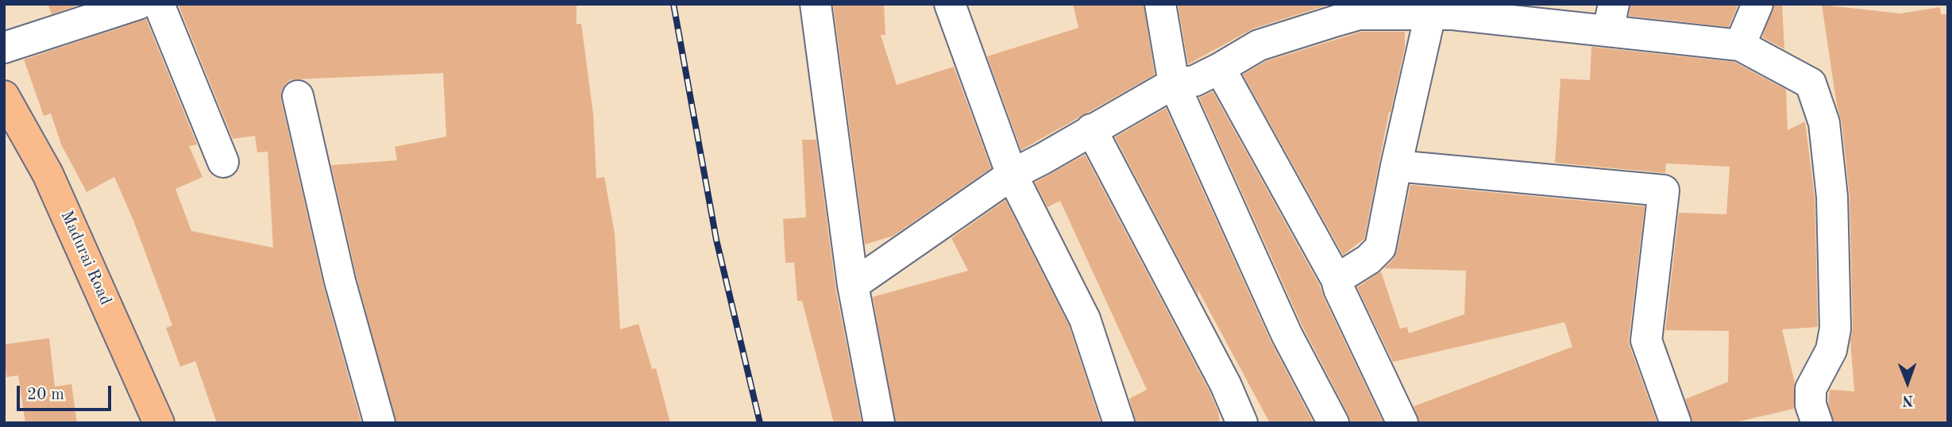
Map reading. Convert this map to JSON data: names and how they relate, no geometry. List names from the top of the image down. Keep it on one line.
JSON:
{"streets":{"main road":["Madurai Road"]},"scale_bar":"20 m","north":"bottom"}
